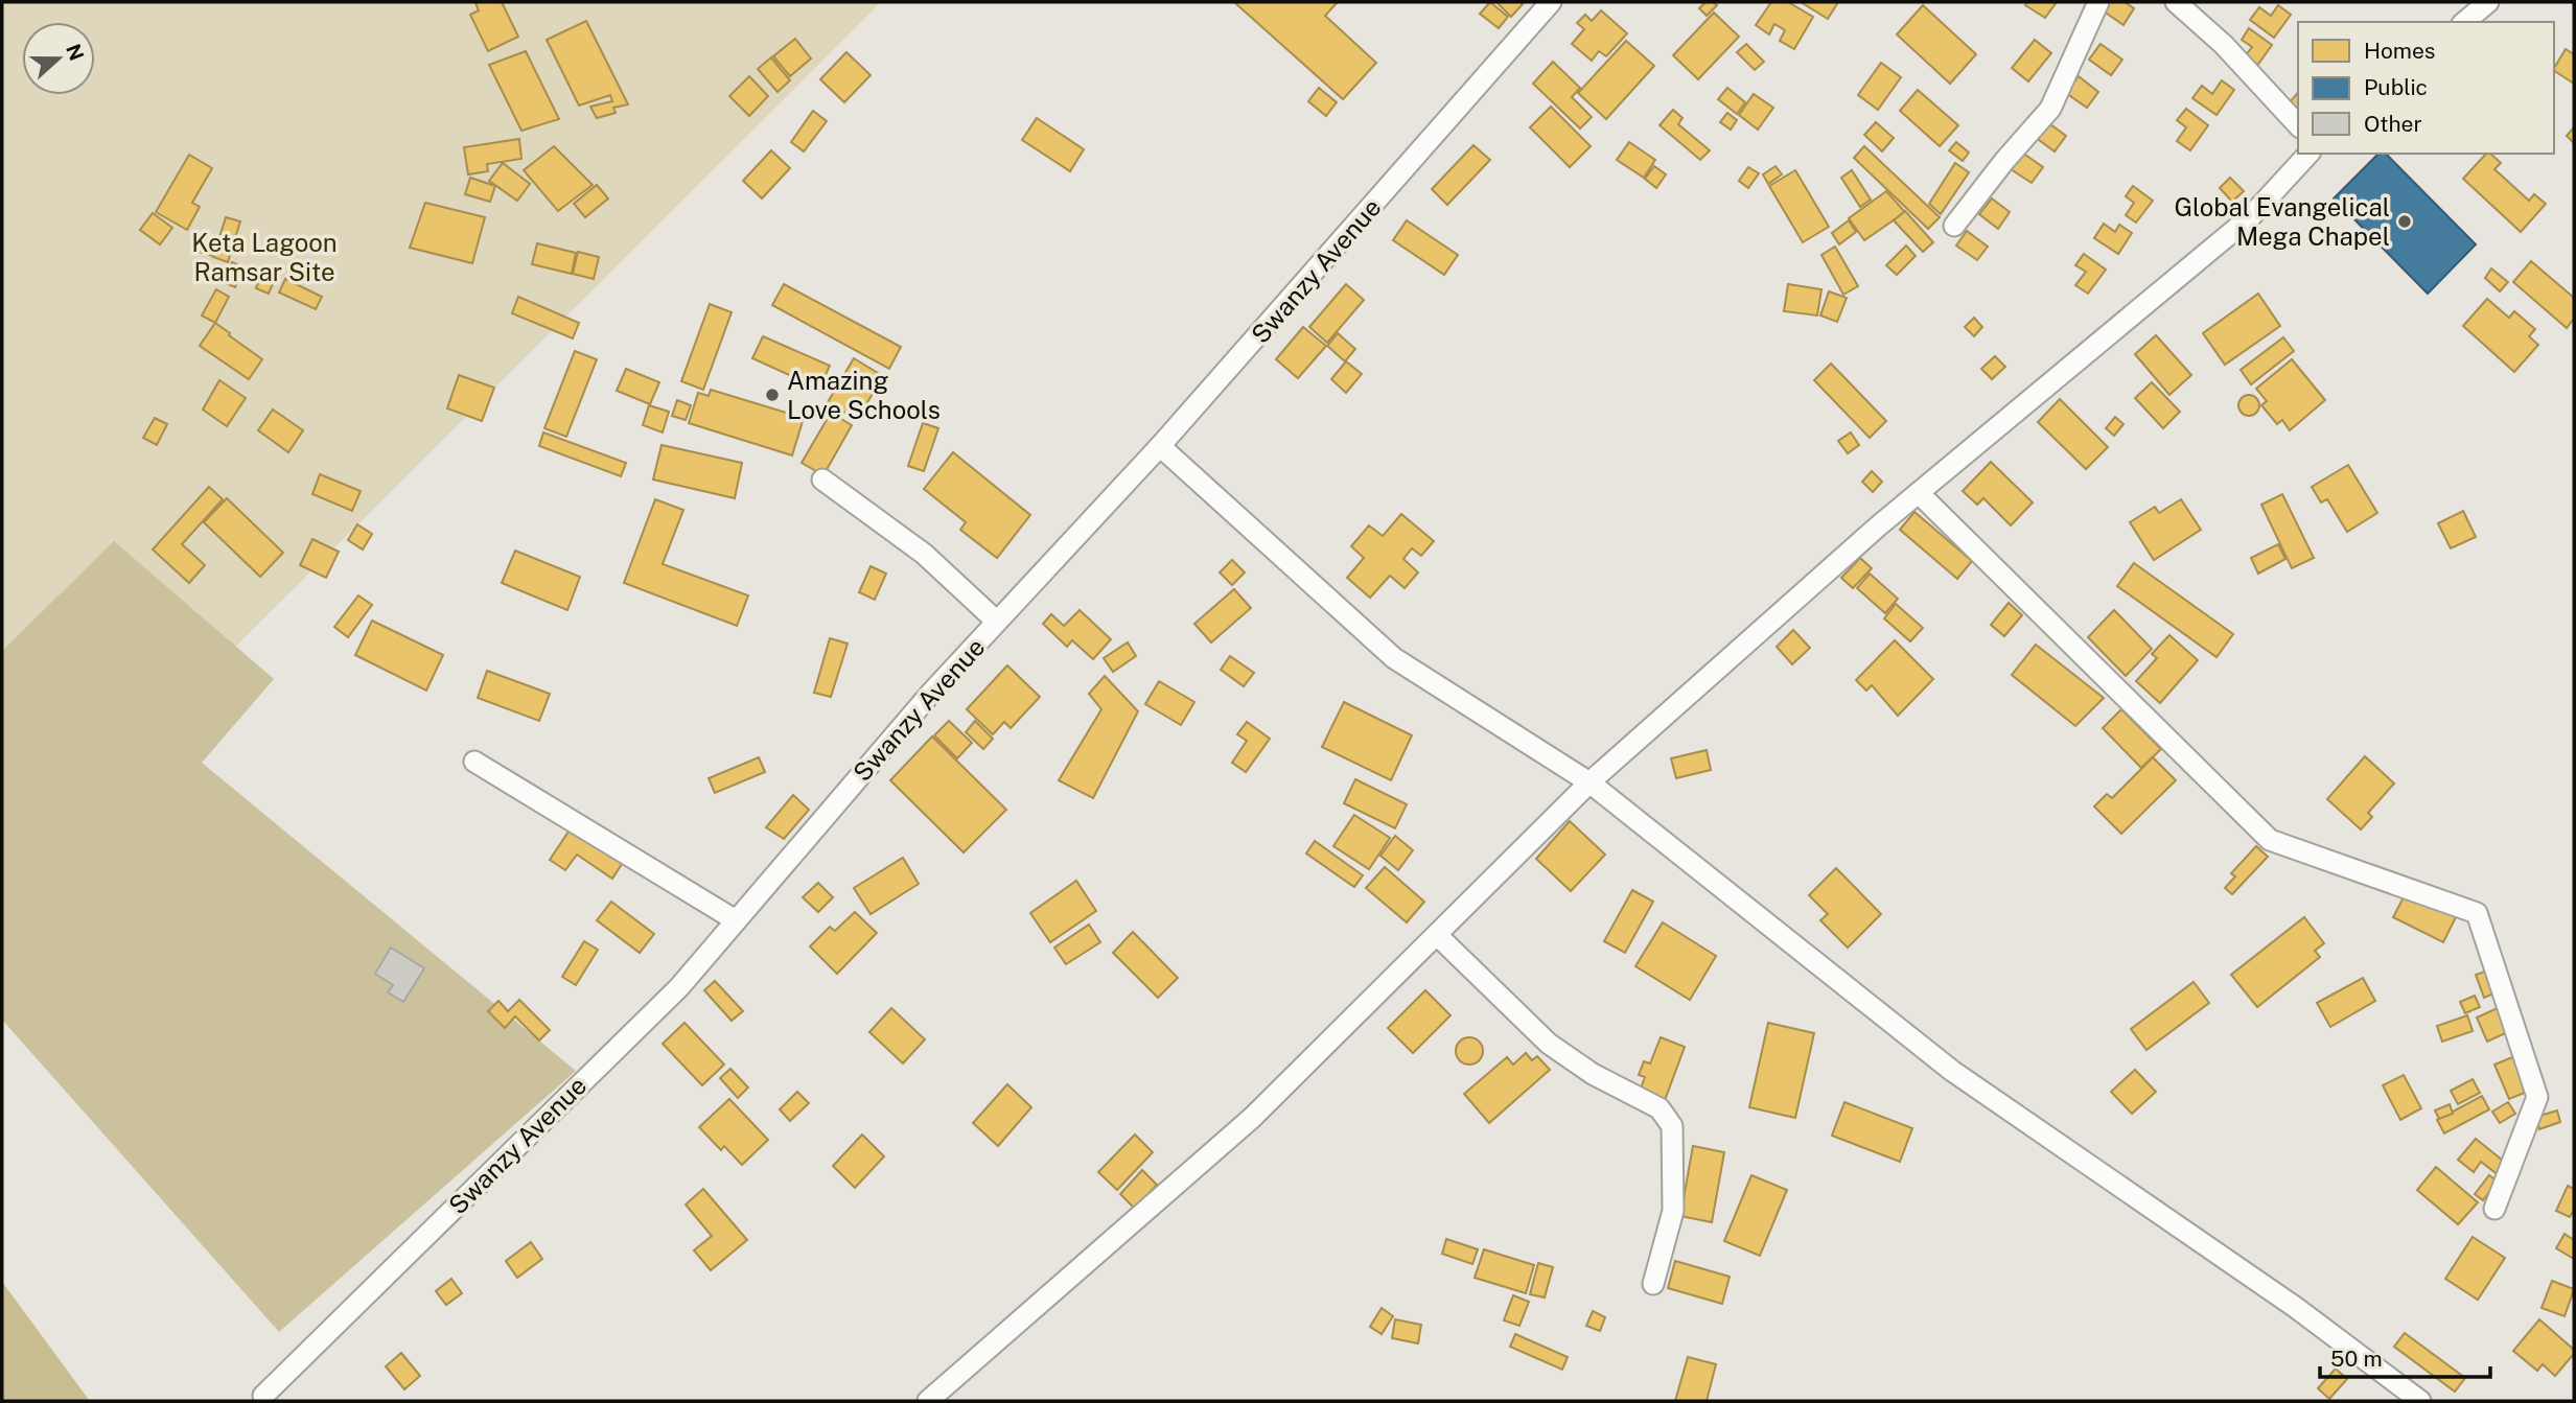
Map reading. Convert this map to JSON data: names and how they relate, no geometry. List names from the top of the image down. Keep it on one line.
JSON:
{"streets":{"street":["Swanzy Avenue"]},"parks":["Keta Lagoon Ramsar Site"],"places":["Global Evangelical Mega Chapel","Amazing Love Schools"],"legend":["Homes","Public","Other"],"scale_bar":"50 m","north":"right"}
